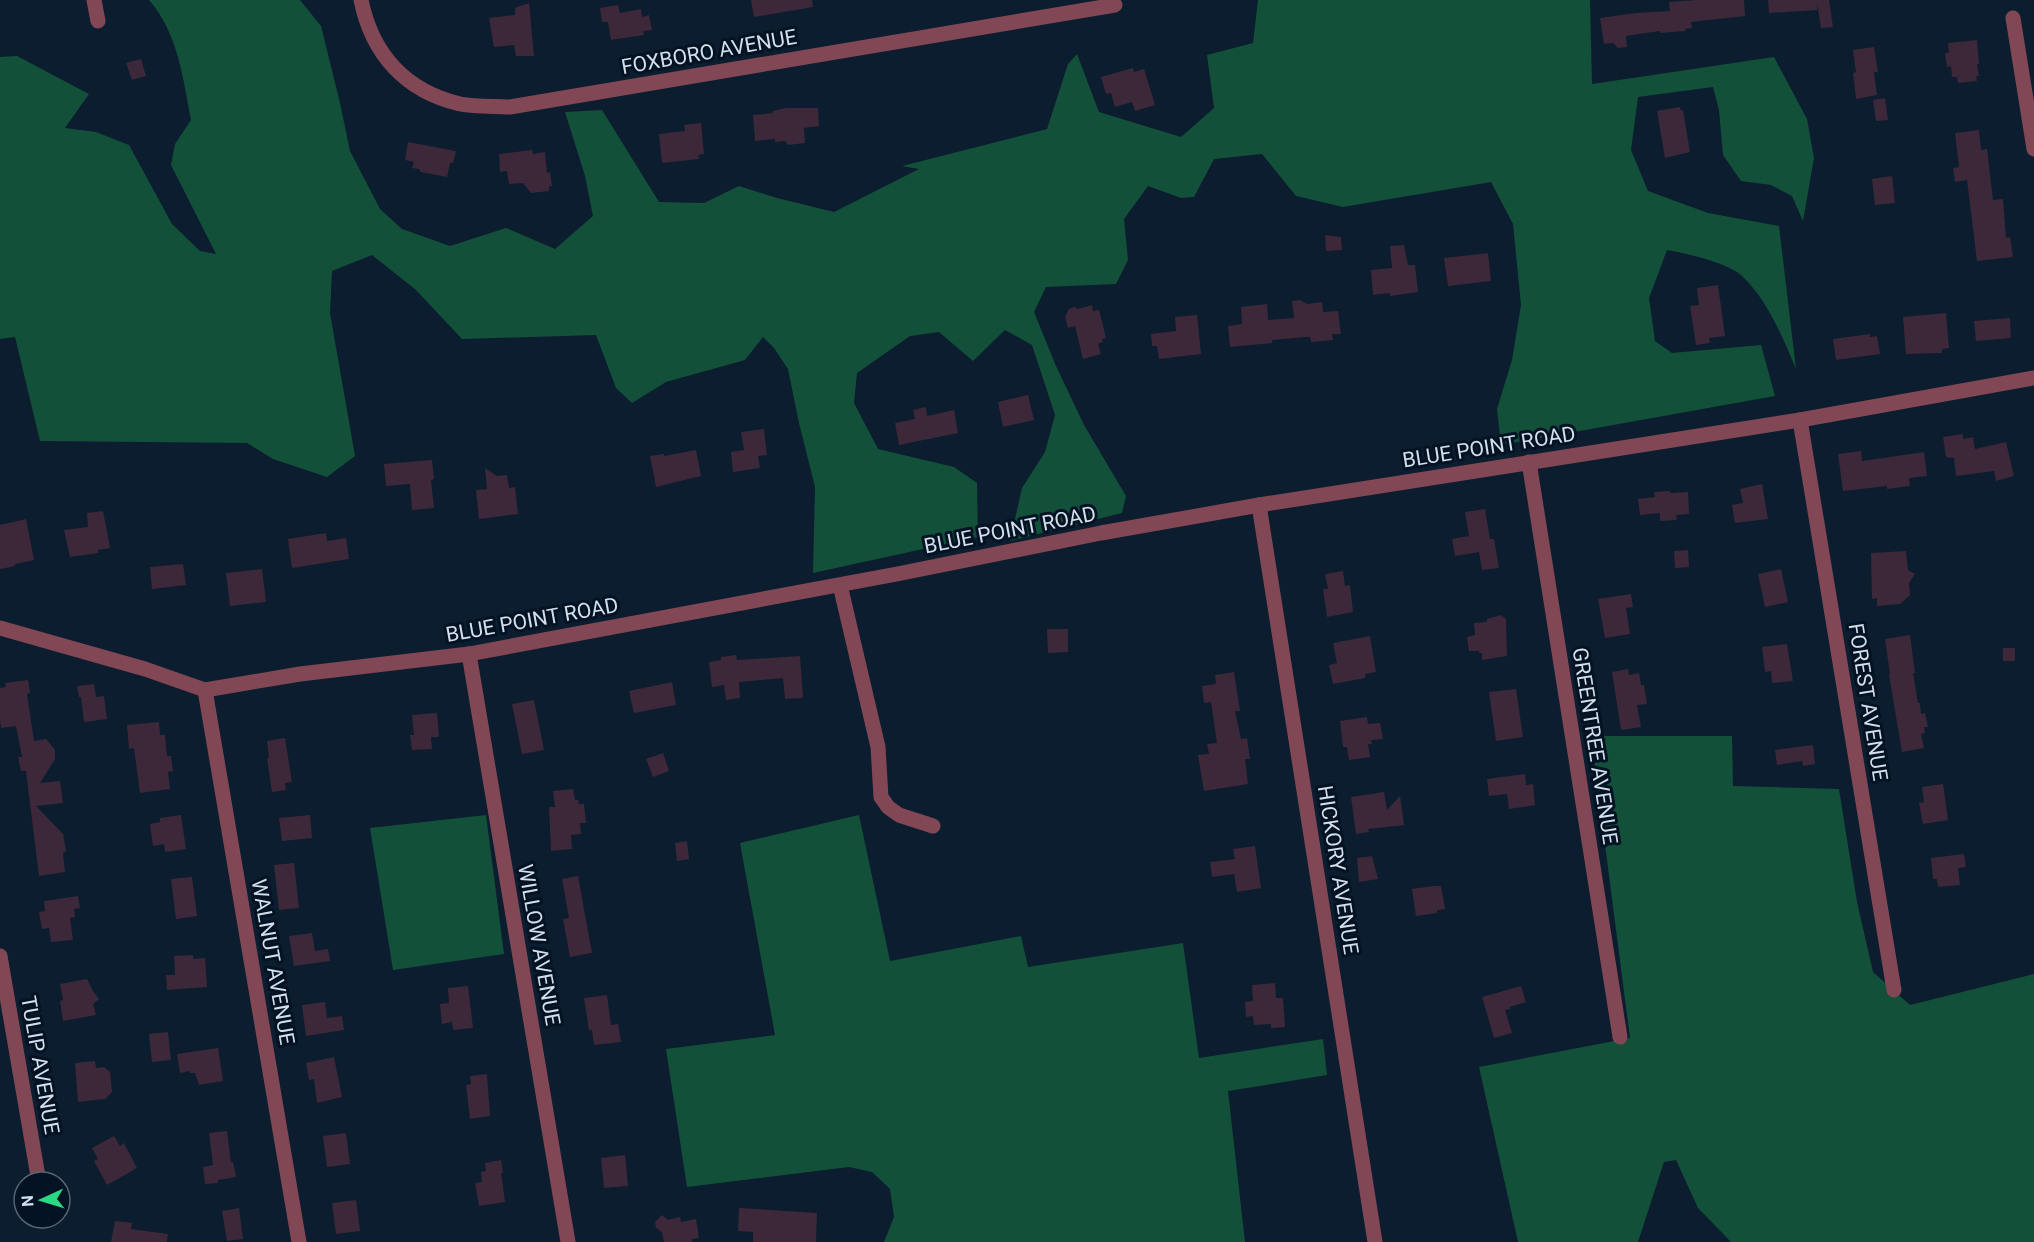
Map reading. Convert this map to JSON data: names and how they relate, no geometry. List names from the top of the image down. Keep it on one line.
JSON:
{"streets":{"street":["FOXBORO AVENUE","BLUE POINT ROAD","FOREST AVENUE","GREENTREE AVENUE","HICKORY AVENUE","WILLOW AVENUE","WALNUT AVENUE","TULIP AVENUE"]},"crossings":[["BLUE POINT ROAD","FOREST AVENUE"],["BLUE POINT ROAD","GREENTREE AVENUE"],["BLUE POINT ROAD","HICKORY AVENUE"],["BLUE POINT ROAD","WILLOW AVENUE"],["BLUE POINT ROAD","WALNUT AVENUE"]],"north":"left"}
